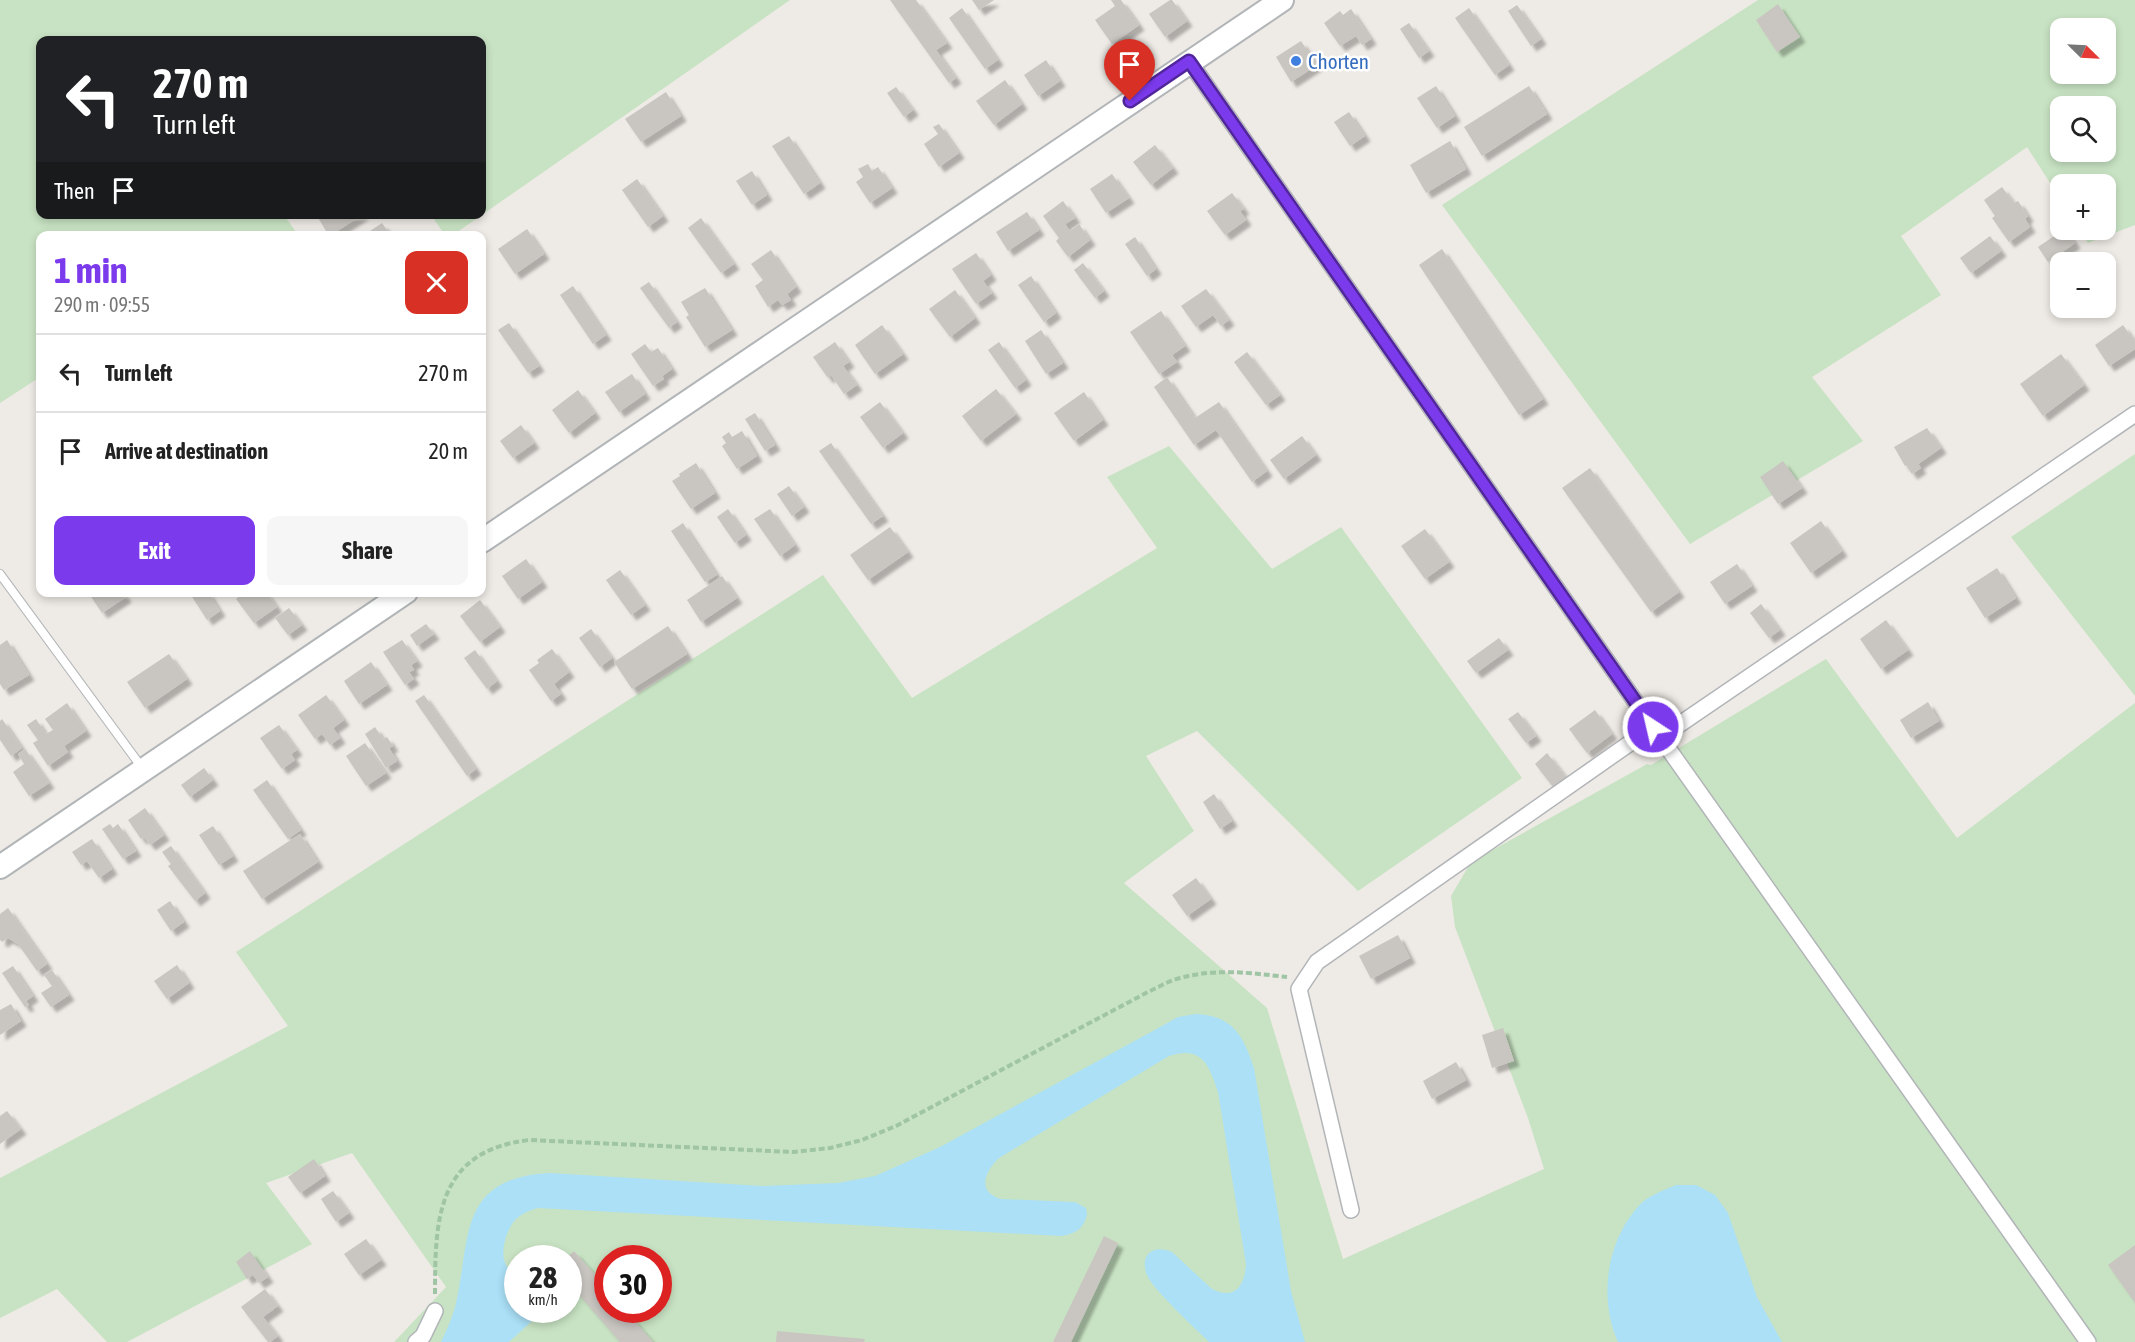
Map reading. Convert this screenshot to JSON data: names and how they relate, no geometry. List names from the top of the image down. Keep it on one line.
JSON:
{"places":["Chorten"],"north":"bottom right","page":{"map_buttons":["+","−"],"turn":["270 m","Turn left"],"then":"Then","heading":["1 min","290 m · 09:55"],"list":[{"name":"Turn left","value":"270 m"},{"name":"Arrive at destination","value":"20 m"}],"buttons":["Exit","Share"],"speed":"28 km/h","limit":"30"}}
